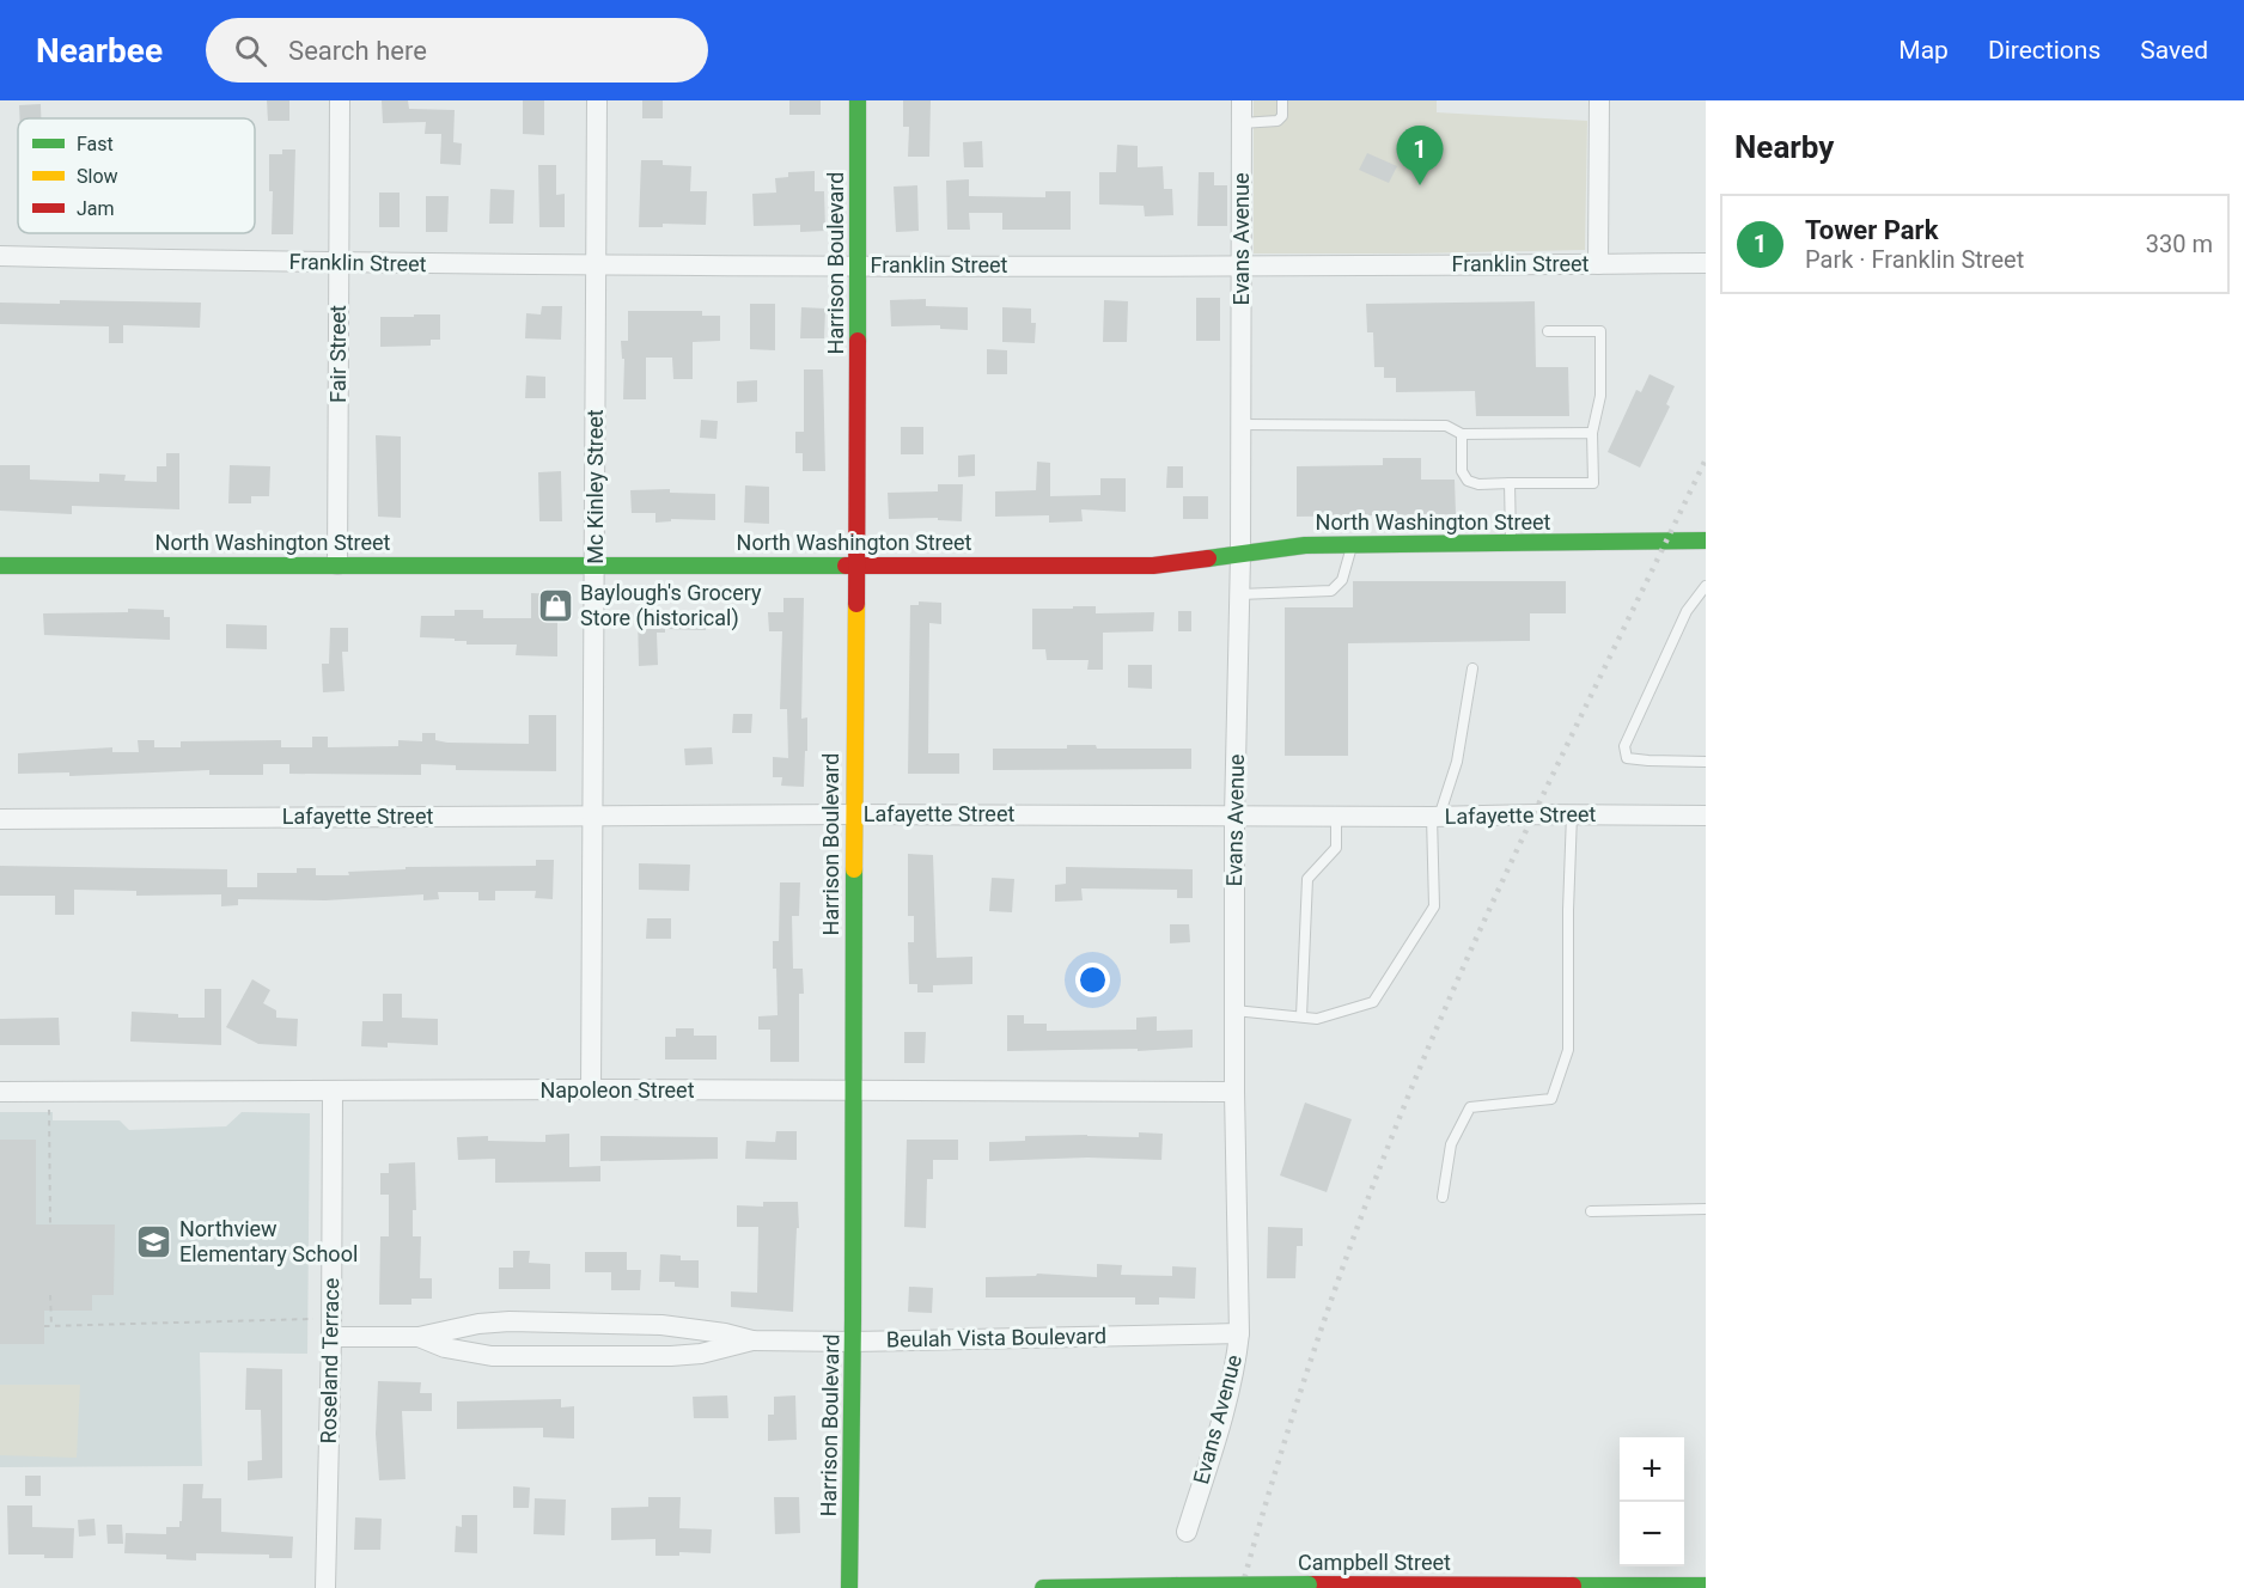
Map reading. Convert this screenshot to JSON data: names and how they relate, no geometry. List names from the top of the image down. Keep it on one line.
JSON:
{"streets":{"street":["Evans Avenue","Franklin Street","Harrison Boulevard","Fair Street","Mc Kinley Street","North Washington Street","Lafayette Street","Napoleon Street","Beulah Vista Boulevard","Roseland Terrace","Campbell Street"]},"crossings":[["Evans Avenue","Franklin Street"],["Evans Avenue","North Washington Street"],["Evans Avenue","Lafayette Street"],["Evans Avenue","Napoleon Street"],["Evans Avenue","Beulah Vista Boulevard"],["Franklin Street","Harrison Boulevard"],["Franklin Street","Fair Street"],["Franklin Street","Mc Kinley Street"],["Harrison Boulevard","North Washington Street"],["Harrison Boulevard","Lafayette Street"],["Harrison Boulevard","Napoleon Street"],["Harrison Boulevard","Beulah Vista Boulevard"],["Fair Street","North Washington Street"],["Mc Kinley Street","North Washington Street"],["Mc Kinley Street","Lafayette Street"],["Mc Kinley Street","Napoleon Street"],["Napoleon Street","Roseland Terrace"],["Beulah Vista Boulevard","Roseland Terrace"]],"places":{"shop":["Baylough's Grocery Store (historical)"],"school or university":["Northview Elementary School"]},"legend":["Fast","Slow","Jam"],"page":{"header":"Nearbee","search":"Search here","nav":["Map","Directions","Saved"],"heading":"Nearby","pins":"1","list":[{"mark":"1","name":"Tower Park","note":"Park · Franklin Street","value":"330 m"}],"map_buttons":["+","−"]}}
